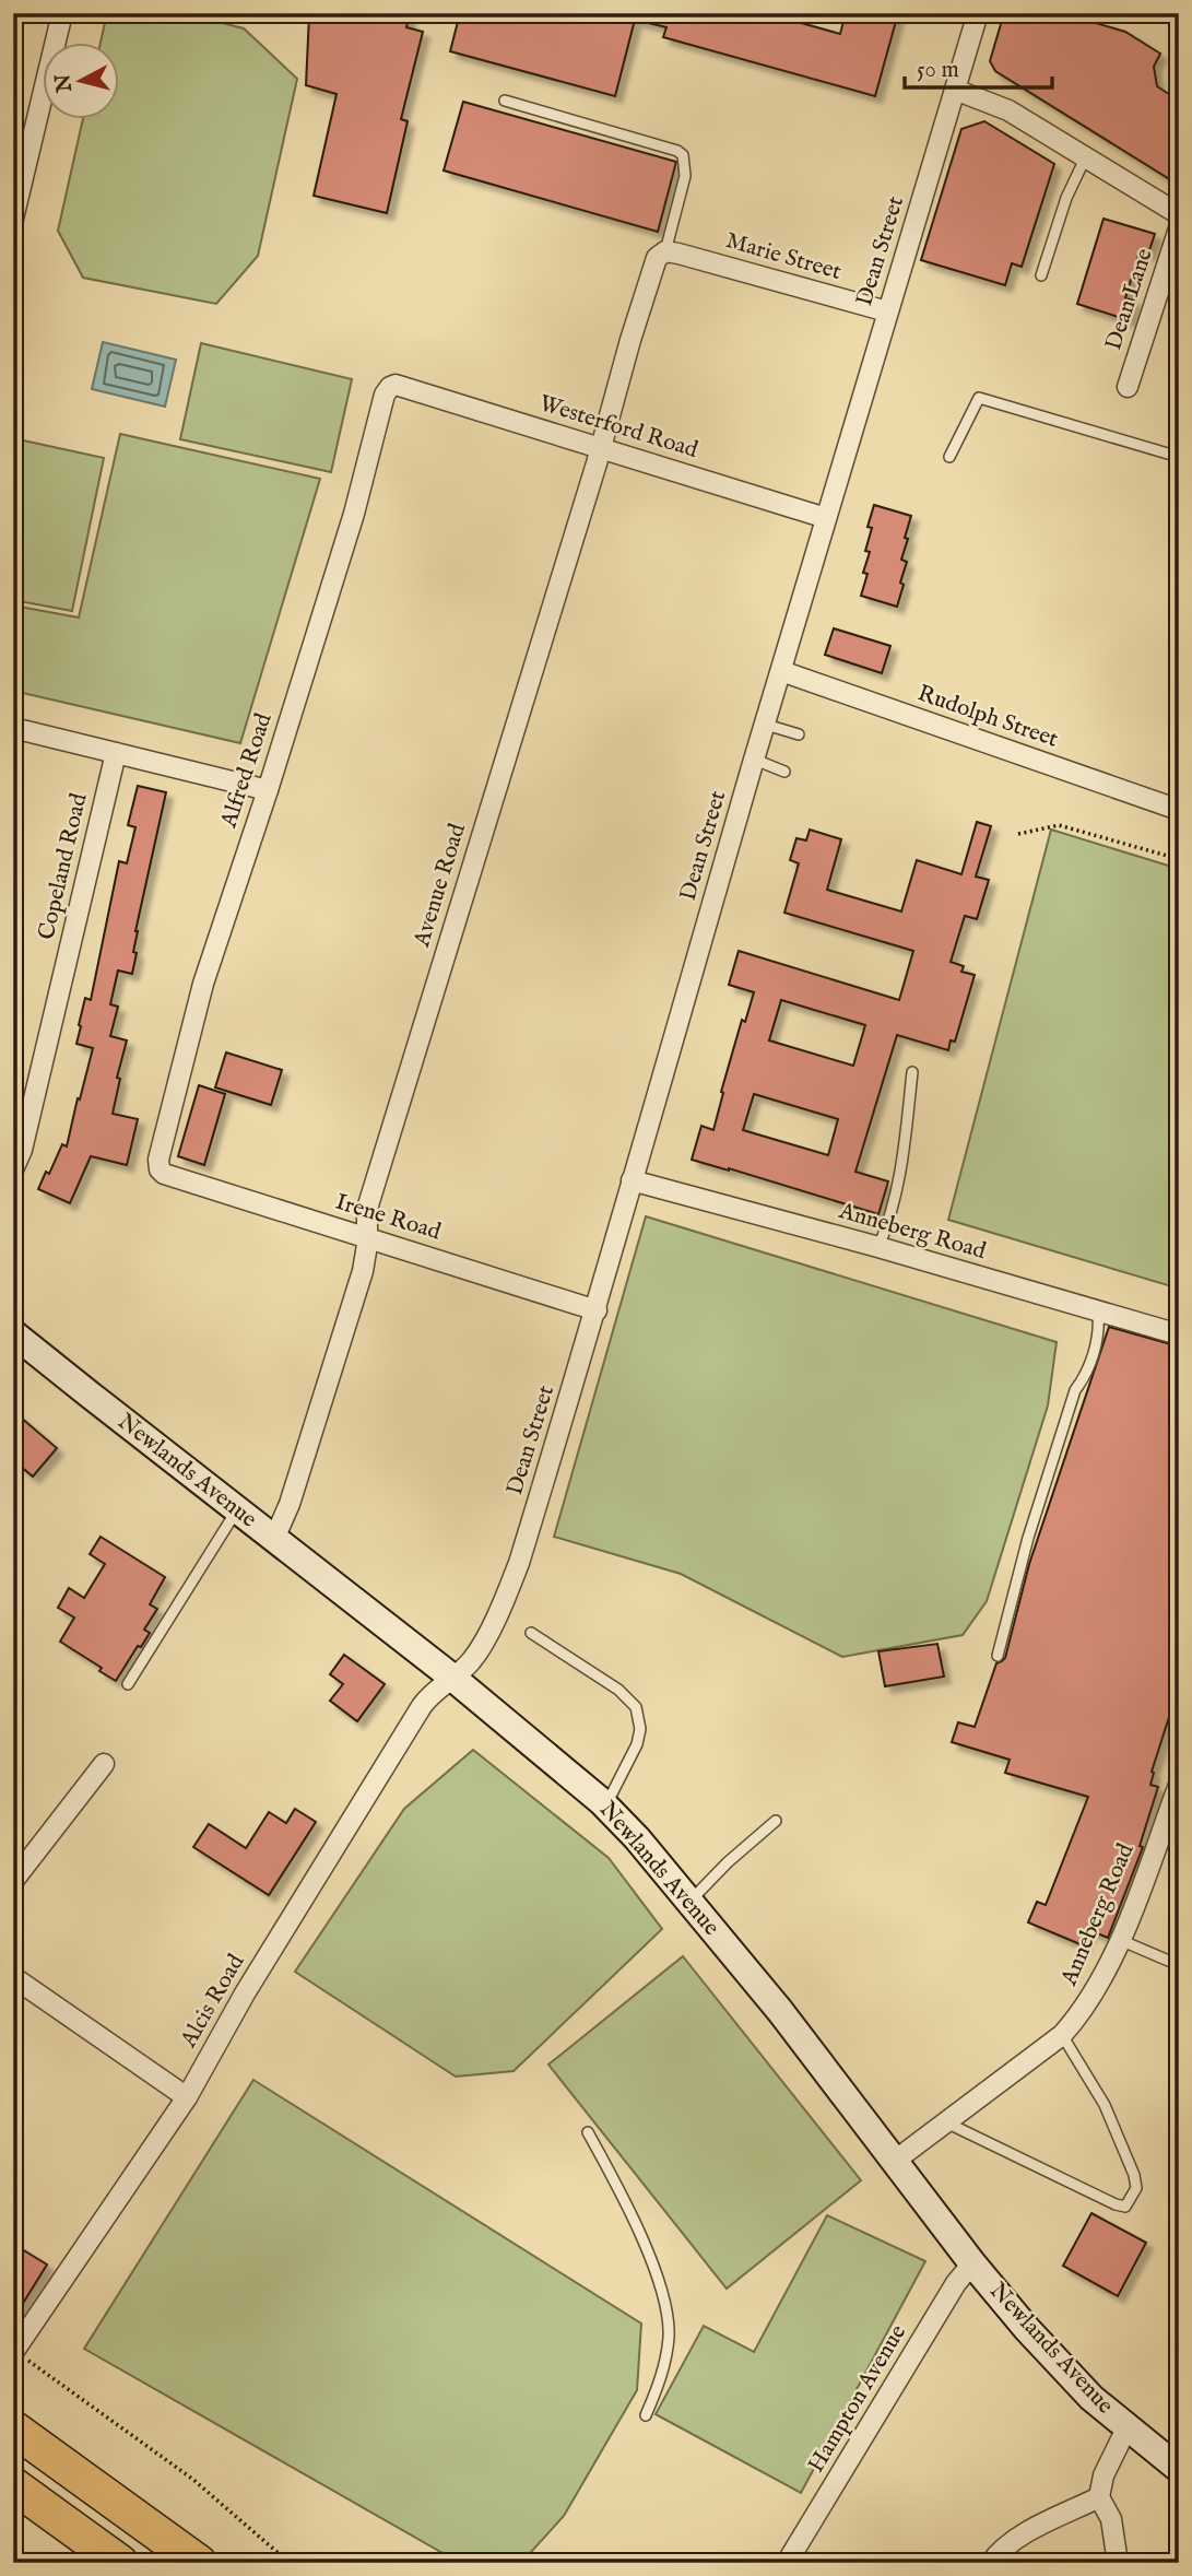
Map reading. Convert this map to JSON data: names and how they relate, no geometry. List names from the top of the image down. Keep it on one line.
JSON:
{"streets":{"main road":["Newlands Avenue"],"street":["Dean Street","Marie Street","Dean Lane","Westerford Road","Rudolph Street","Alfred Road","Copeland Road","Avenue Road","Irene Road","Anneberg Road","Alcis Road","Hampton Avenue"]},"crossings":[["Dean Street","Marie Street"],["Dean Street","Westerford Road"],["Dean Street","Rudolph Street"],["Dean Street","Irene Road"],["Dean Street","Anneberg Road"],["Dean Street","Newlands Avenue"],["Dean Street","Alcis Road"],["Marie Street","Avenue Road"],["Westerford Road","Alfred Road"],["Westerford Road","Avenue Road"],["Alfred Road","Irene Road"],["Avenue Road","Irene Road"],["Avenue Road","Newlands Avenue"],["Anneberg Road","Newlands Avenue"],["Newlands Avenue","Alcis Road"],["Newlands Avenue","Hampton Avenue"]],"scale_bar":"50 m","north":"left"}
